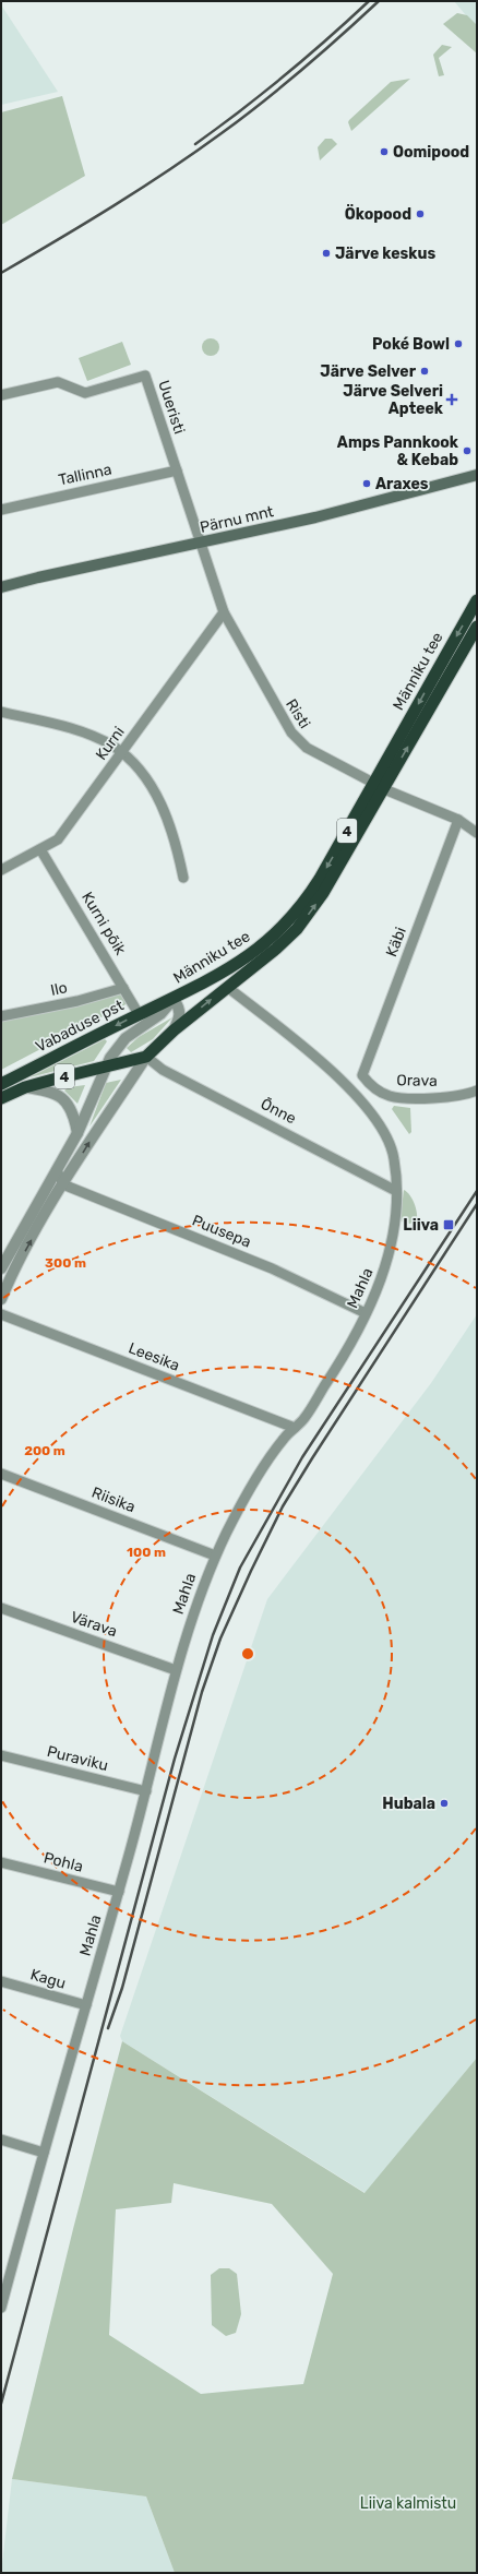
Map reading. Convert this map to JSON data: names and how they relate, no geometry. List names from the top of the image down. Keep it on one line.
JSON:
{"streets":{"highway":["Männiku tee","4","Vabaduse pst"],"main road":["Pärnu mnt"],"street":["Uueristi","Tallinna","Risti","Kurni","Kurni põik","Käbi","Ilo","Orava","Õnne","Puusepa","Mahla","Leesika","Riisika","Värava","Puraviku","Pohla","Kagu"]},"crossings":[["Uueristi","Tallinna"],["Uueristi","Pärnu mnt"],["Uueristi","Risti"],["Pärnu mnt","Risti"],["Männiku tee","Risti"],["Männiku tee","4"],["Männiku tee","Vabaduse pst"],["Männiku tee","Õnne"],["Männiku tee","Puusepa"],["Männiku tee","Mahla"],["Risti","Kurni"],["Risti","Käbi"],["Kurni","Kurni põik"],["4","Õnne"],["Kurni põik","Ilo"],["Kurni põik","Vabaduse pst"],["Käbi","Orava"],["Õnne","Mahla"],["Puusepa","Mahla"],["Mahla","Leesika"],["Mahla","Riisika"],["Mahla","Värava"],["Mahla","Puraviku"],["Mahla","Pohla"],["Mahla","Kagu"]],"parks":["Liiva kalmistu"],"places":{"other":["Oomipood","Ökopood","Järve keskus","Poké Bowl","Järve Selver","Amps Pannkook & Kebab","Araxes","Hubala"],"health":["Järve Selveri Apteek"],"transit":["Liiva"]},"rings":["300 m","200 m","100 m"]}
